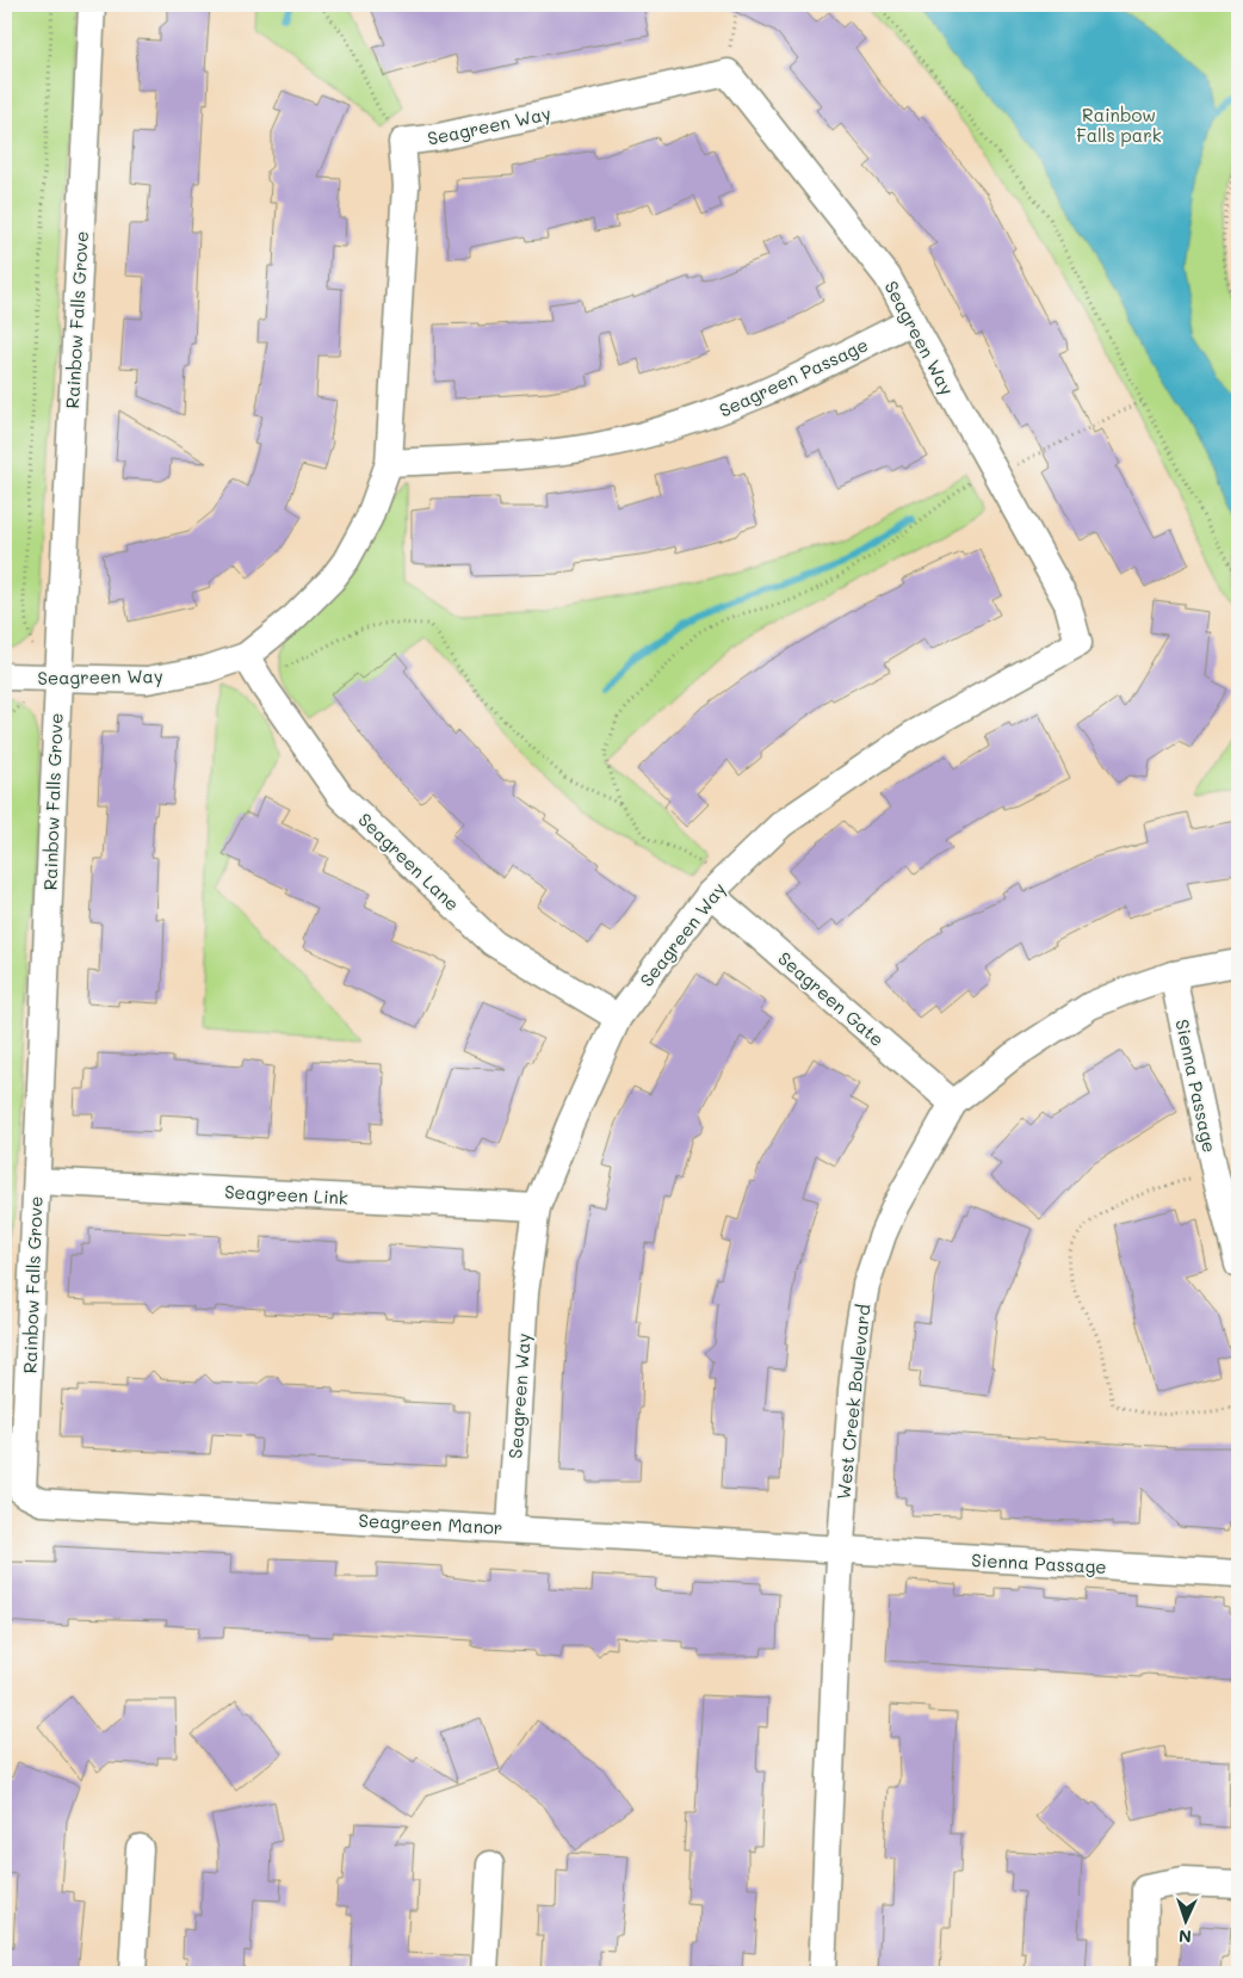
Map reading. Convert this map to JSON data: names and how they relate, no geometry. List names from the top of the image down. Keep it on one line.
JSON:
{"streets":{"street":["Seagreen Way","Rainbow Falls Grove","Seagreen Passage","Seagreen Lane","Seagreen Gate","Sienna Passage","Seagreen Link","West Creek Boulevard","Seagreen Manor"]},"crossings":[["Seagreen Way","Rainbow Falls Grove"],["Seagreen Way","Seagreen Passage"],["Seagreen Way","Seagreen Lane"],["Seagreen Way","Seagreen Gate"],["Seagreen Way","Seagreen Link"],["Seagreen Way","Seagreen Manor"],["Rainbow Falls Grove","Seagreen Link"],["Rainbow Falls Grove","Seagreen Manor"],["Seagreen Gate","West Creek Boulevard"],["Sienna Passage","West Creek Boulevard"],["Sienna Passage","Seagreen Manor"],["West Creek Boulevard","Seagreen Manor"]],"parks":["Rainbow Falls park"],"north":"bottom"}
